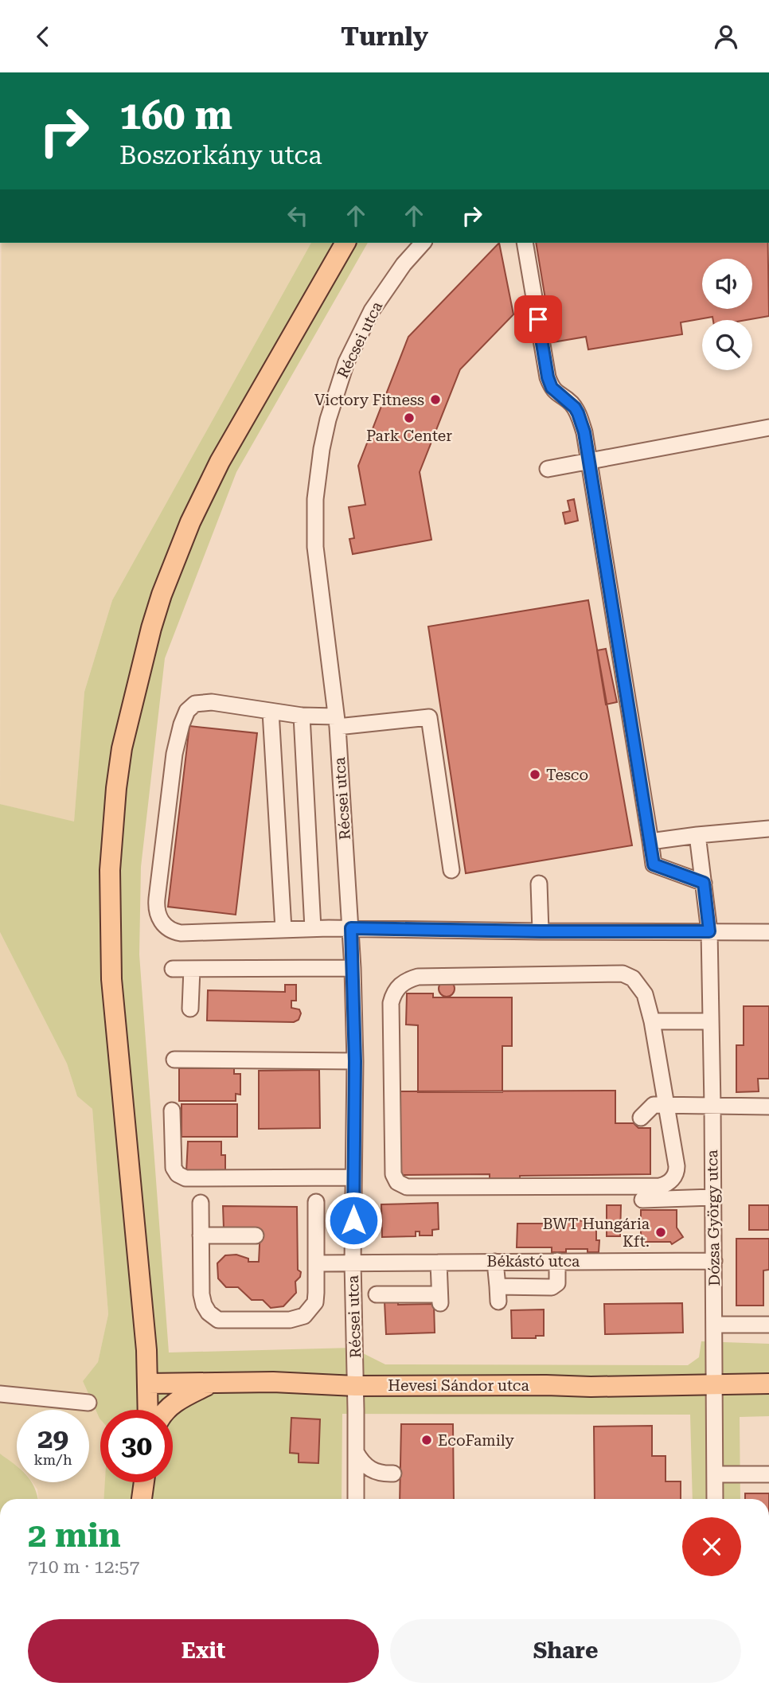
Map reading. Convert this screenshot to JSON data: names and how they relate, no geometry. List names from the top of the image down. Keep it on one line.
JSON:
{"streets":{"main road":["Hevesi Sándor utca"],"street":["Récsei utca","Dózsa György utca","Békástó utca"]},"crossings":[["Récsei utca","Békástó utca"],["Récsei utca","Hevesi Sándor utca"],["Dózsa György utca","Békástó utca"],["Dózsa György utca","Hevesi Sándor utca"]],"places":["Victory Fitness","Park Center","Tesco","BWT Hungária Kft.","EcoFamily"],"page":{"header":"Turnly","turn":["160 m","Boszorkány utca"],"speed":"29 km/h","limit":"30","heading":["2 min","710 m · 12:57"],"buttons":["Exit","Share"]}}
